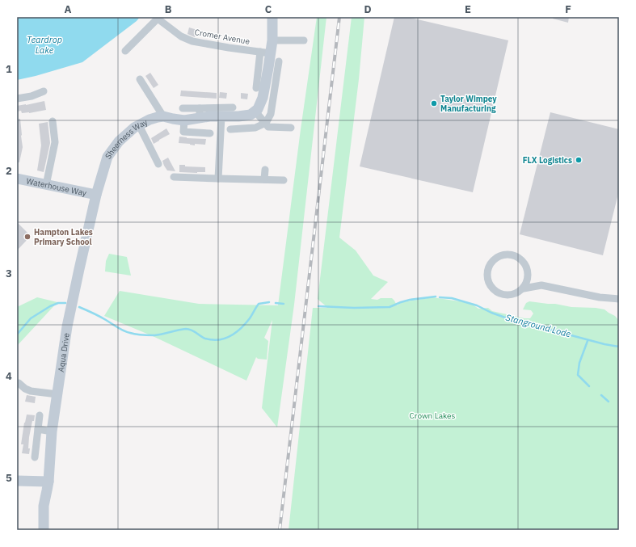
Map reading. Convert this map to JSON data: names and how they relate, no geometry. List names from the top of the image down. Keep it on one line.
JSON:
{"streets":{"street":["Cromer Avenue","Sheerness Way","Waterhouse Way","Aqua Drive"]},"crossings":[["Sheerness Way","Waterhouse Way"],["Sheerness Way","Aqua Drive"],["Waterhouse Way","Aqua Drive"]],"water":["Teardrop Lake","Stanground Lode"],"parks":["Crown Lakes"],"places":["Taylor Wimpey Manufacturing","FLX Logistics","Hampton Lakes Primary School"],"grid":{"columns":["A","B","C","D","E","F"],"rows":["1","2","3","4","5"]}}
